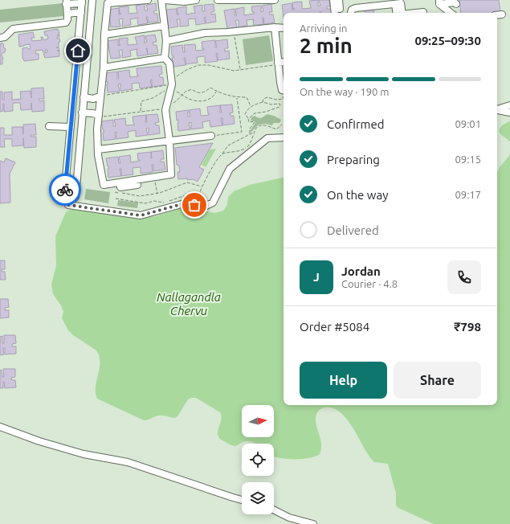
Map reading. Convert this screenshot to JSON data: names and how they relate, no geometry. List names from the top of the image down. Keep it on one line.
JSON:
{"water":["Nallagandla Chervu"],"north":"right","page":{"heading":["2 min","Arriving in","09:25–09:30"],"panel":["Jordan","Courier · 4.8","Order #5084","₹798"],"bar":"On the way · 190 m","list":[["Confirmed","09:01"],["Preparing","09:15"],["On the way","09:17"],"Delivered"],"round":"J","buttons":["Help","Share"]}}
